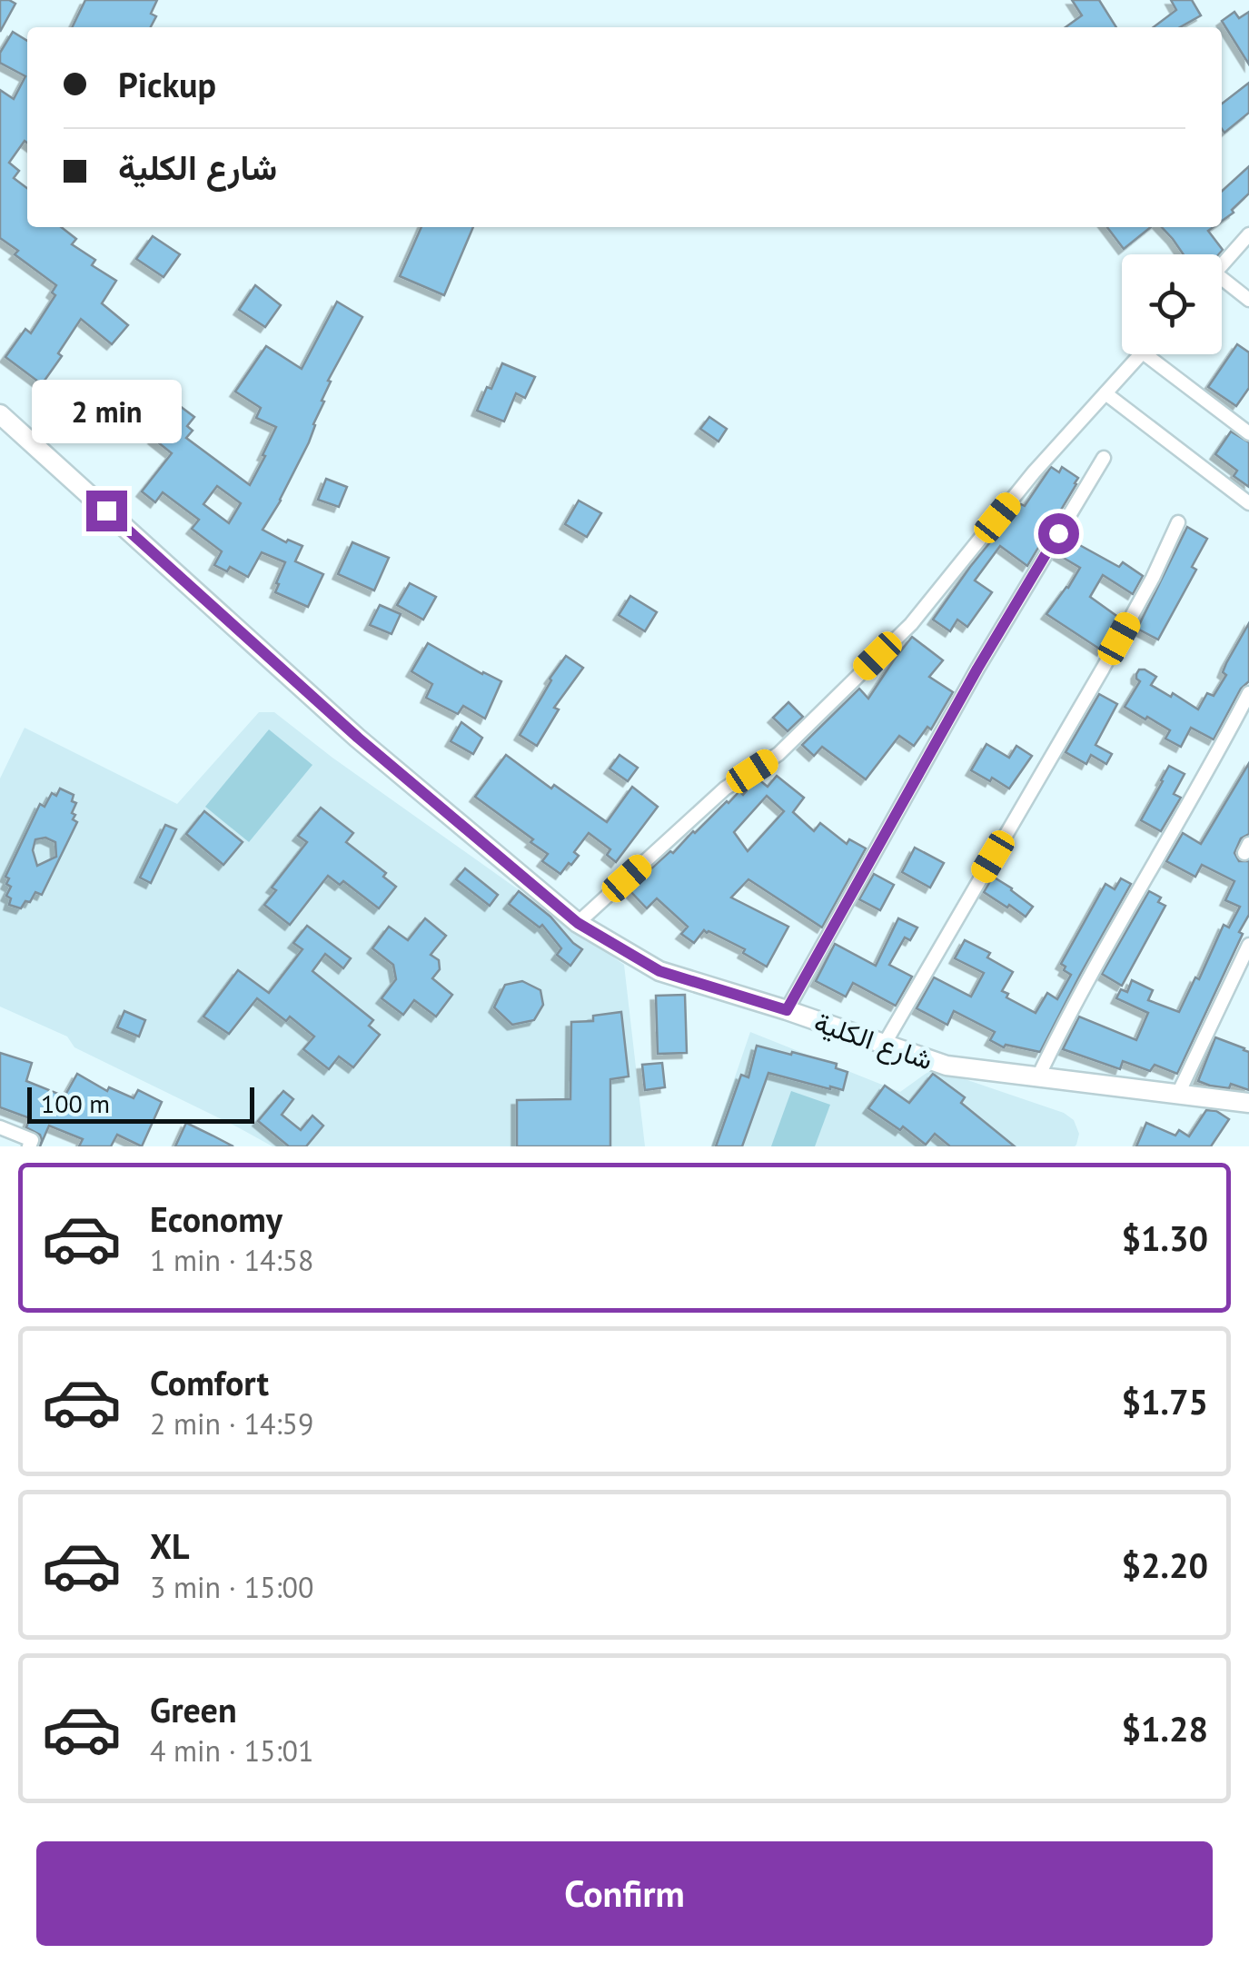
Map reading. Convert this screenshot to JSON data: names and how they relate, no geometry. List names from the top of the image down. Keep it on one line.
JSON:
{"streets":{"street":["شارع الكلية"]},"scale_bar":"100 m","page":{"banner":["Pickup","شارع الكلية"],"bubble":"2 min","scale":"100 m","list":[{"name":"Economy","note":"1 min · 14:58","value":"$1.30"},{"name":"Comfort","note":"2 min · 14:59","value":"$1.75"},{"name":"XL","note":"3 min · 15:00","value":"$2.20"},{"name":"Green","note":"4 min · 15:01","value":"$1.28"}],"buttons":"Confirm"}}
